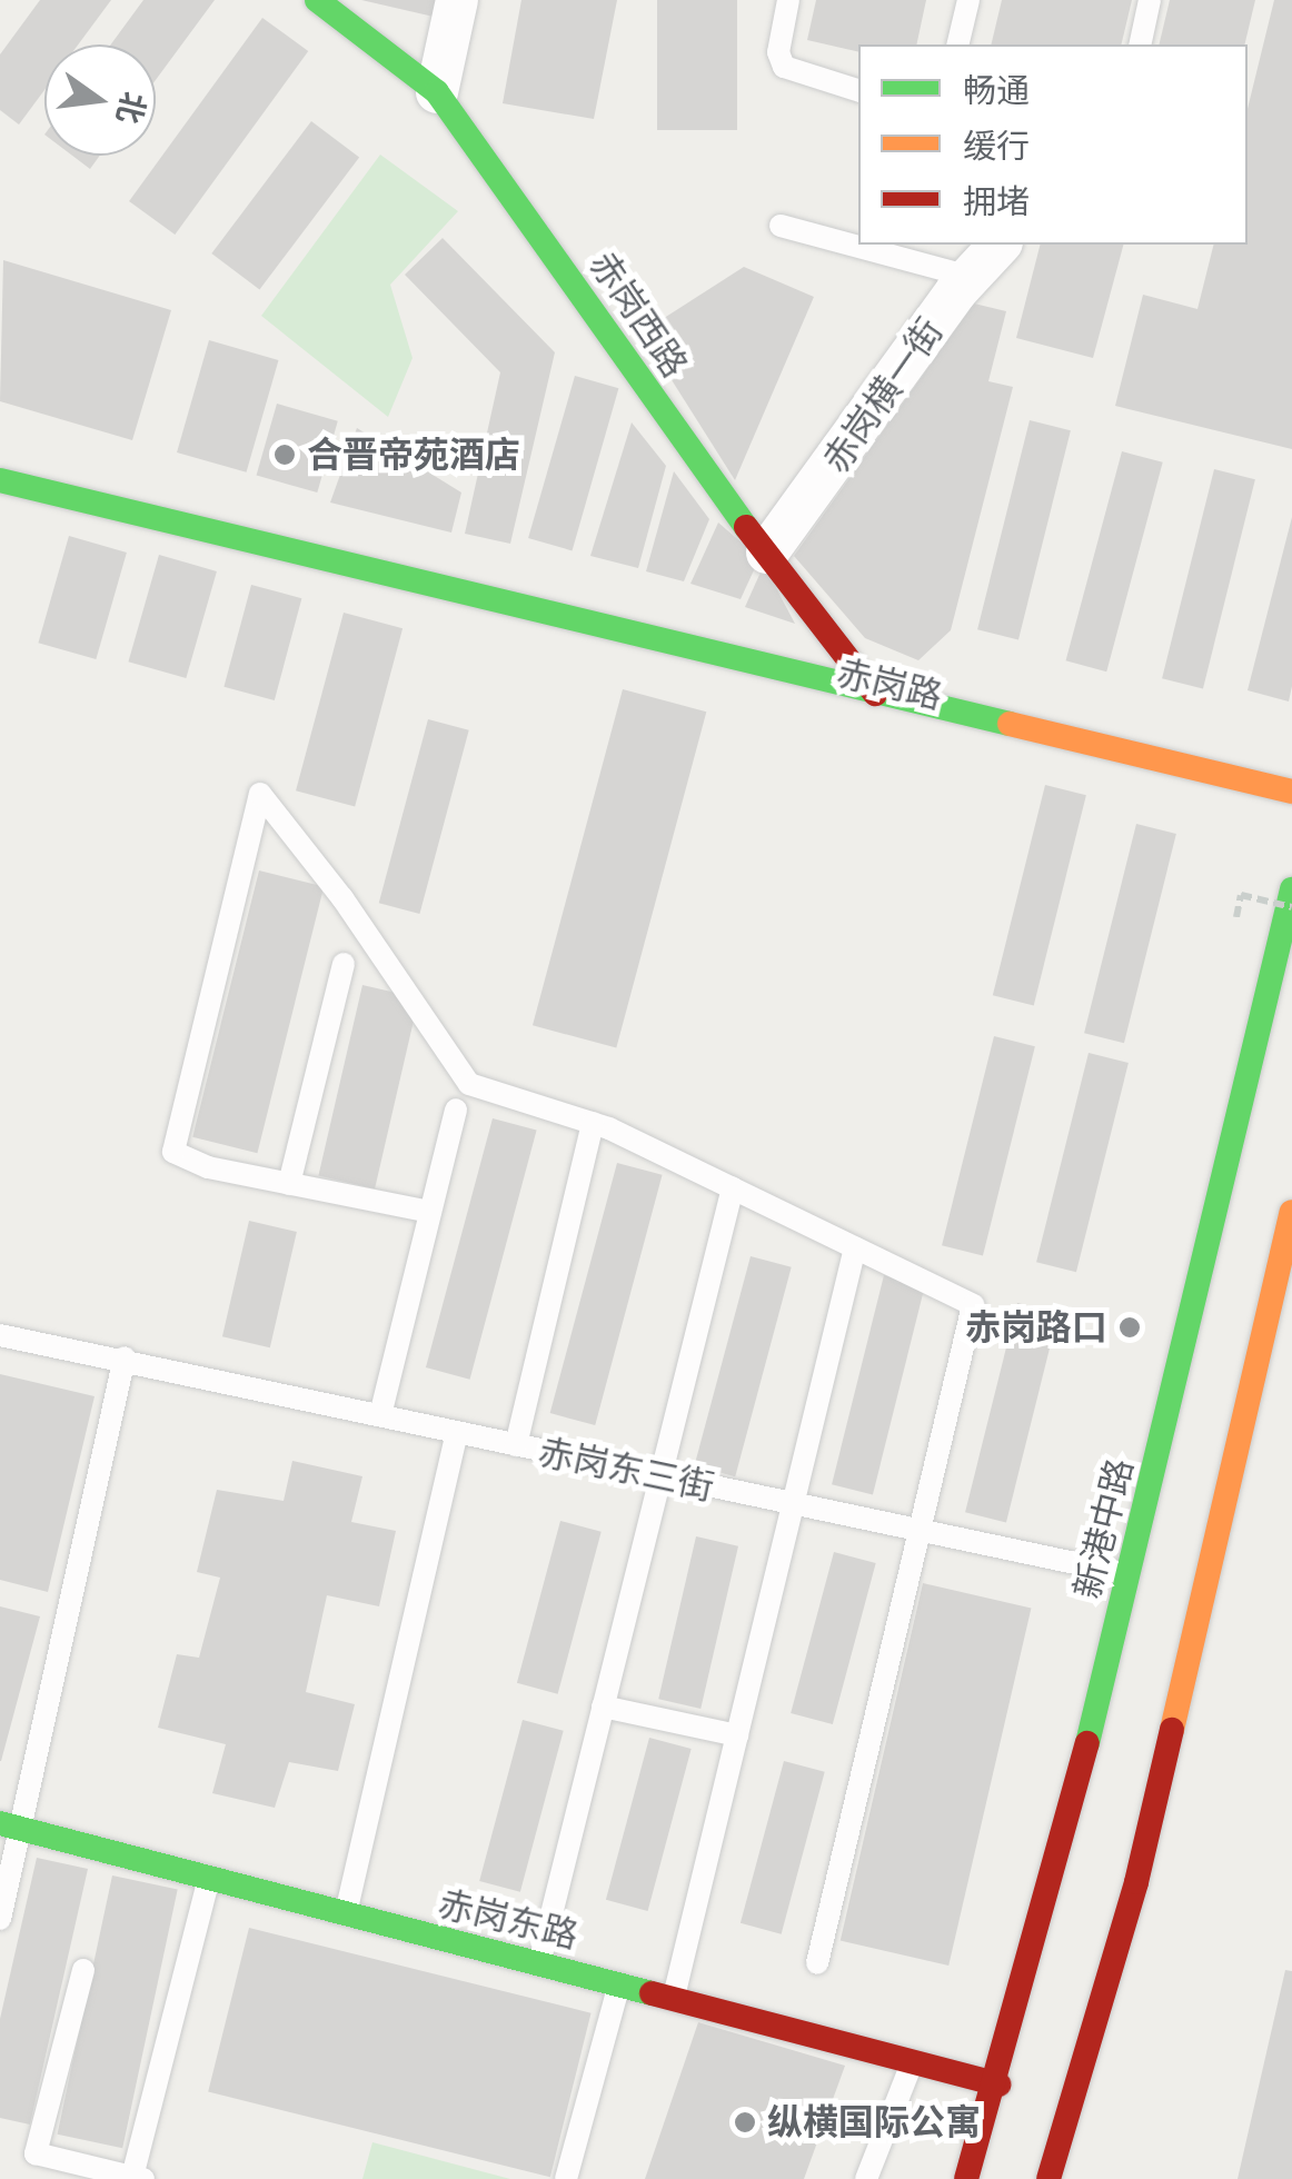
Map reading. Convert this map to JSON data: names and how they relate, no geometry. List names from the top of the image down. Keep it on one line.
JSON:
{"streets":{"main road":["赤岗西路","赤岗路","新港中路","赤岗东路"],"street":["赤岗横一街"],"lane":["赤岗东三街"]},"crossings":[["赤岗西路","赤岗横一街"],["赤岗西路","赤岗路"],["赤岗东三街","新港中路"],["新港中路","赤岗东路"]],"places":["合晋帝苑酒店","赤岗路口","纵横国际公寓"],"legend":["畅通","缓行","拥堵"],"north":"right"}
